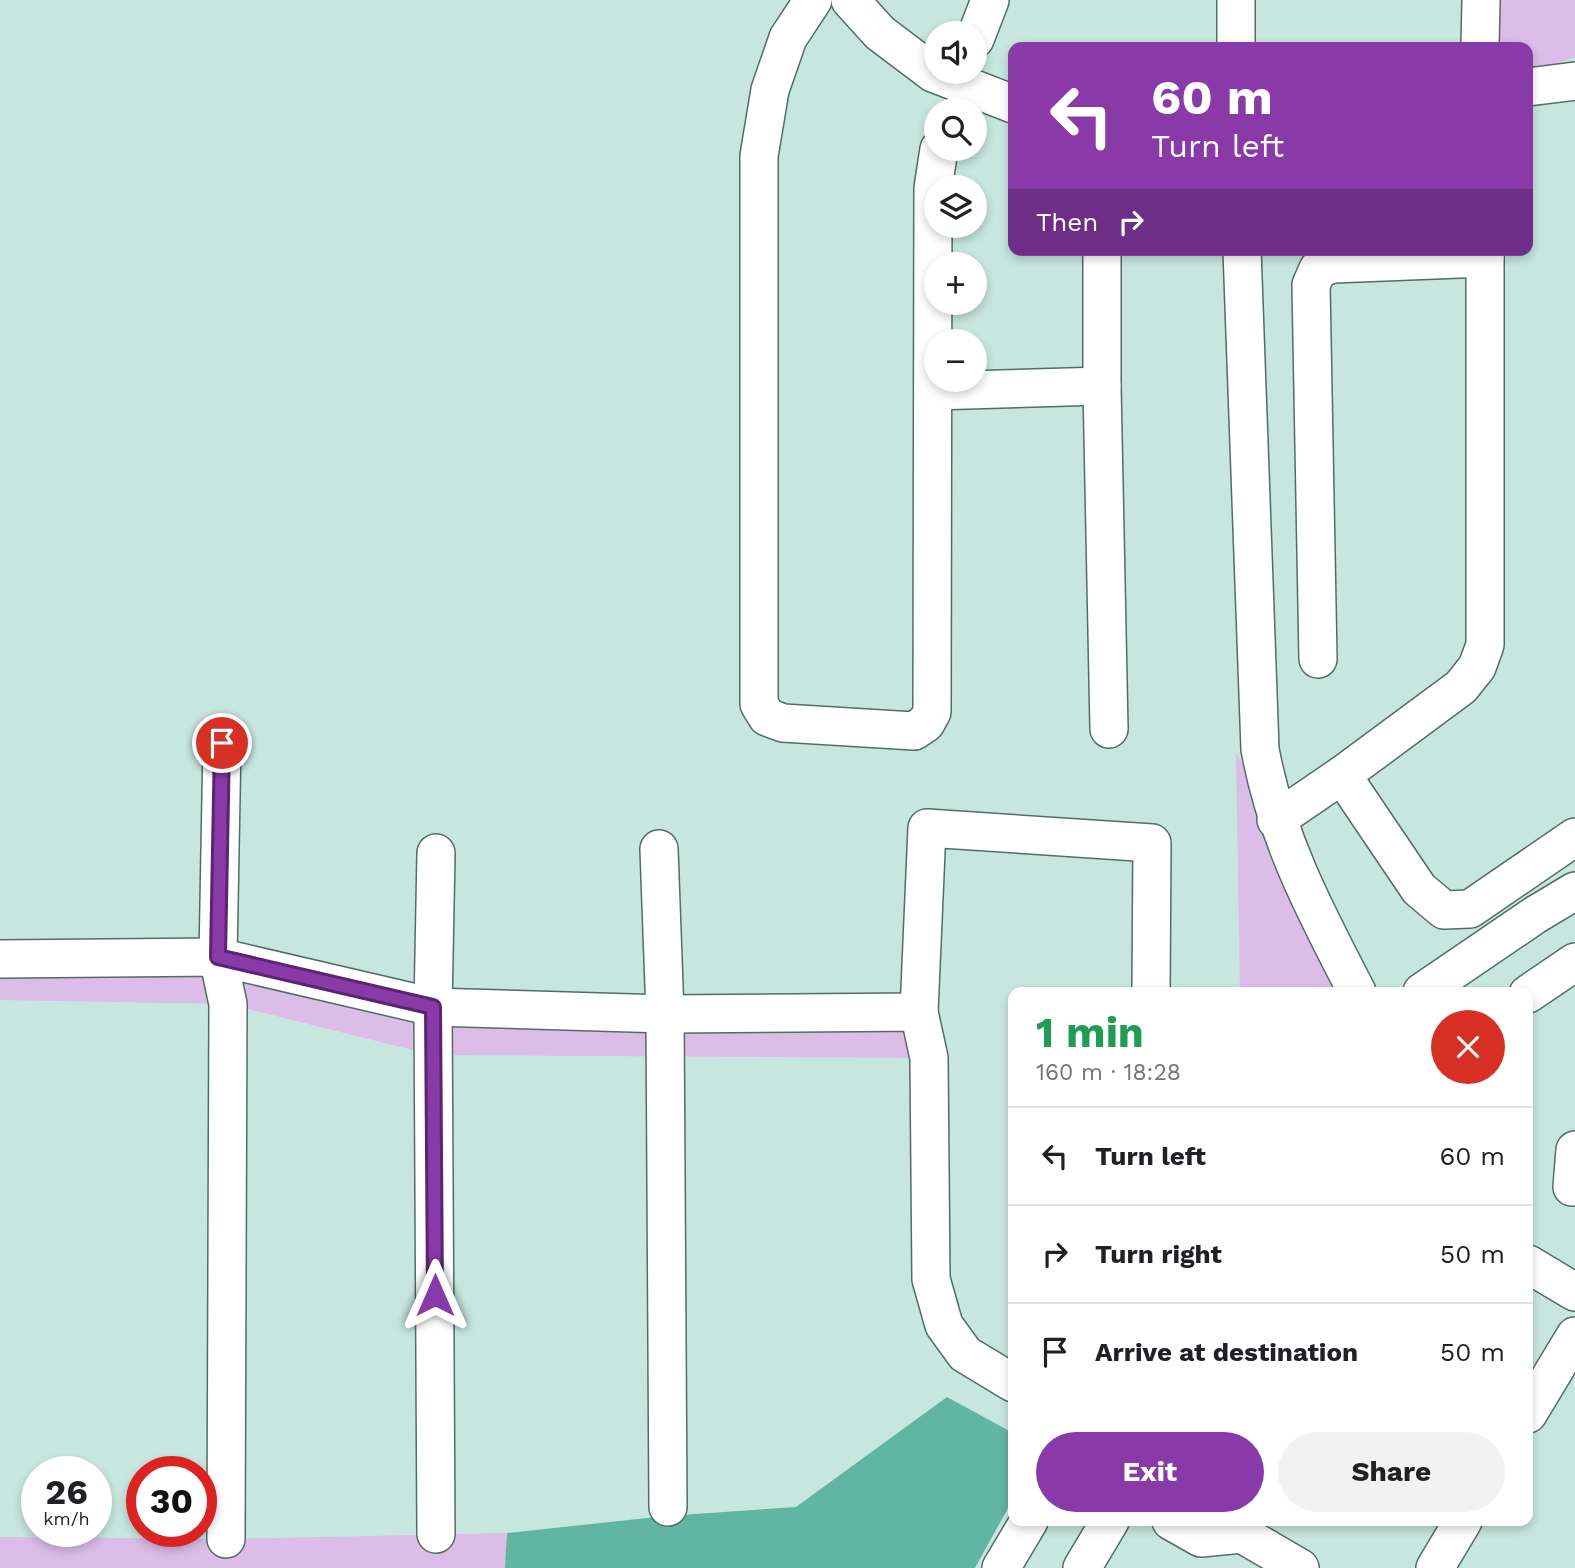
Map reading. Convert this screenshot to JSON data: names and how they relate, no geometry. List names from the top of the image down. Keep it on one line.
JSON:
{"page":{"map_buttons":["+","−"],"turn":["60 m","Turn left"],"then":"Then","heading":["1 min","160 m · 18:28"],"list":[{"name":"Turn left","value":"60 m"},{"name":"Turn right","value":"50 m"},{"name":"Arrive at destination","value":"50 m"}],"buttons":["Exit","Share"],"speed":"26 km/h","limit":"30"}}
